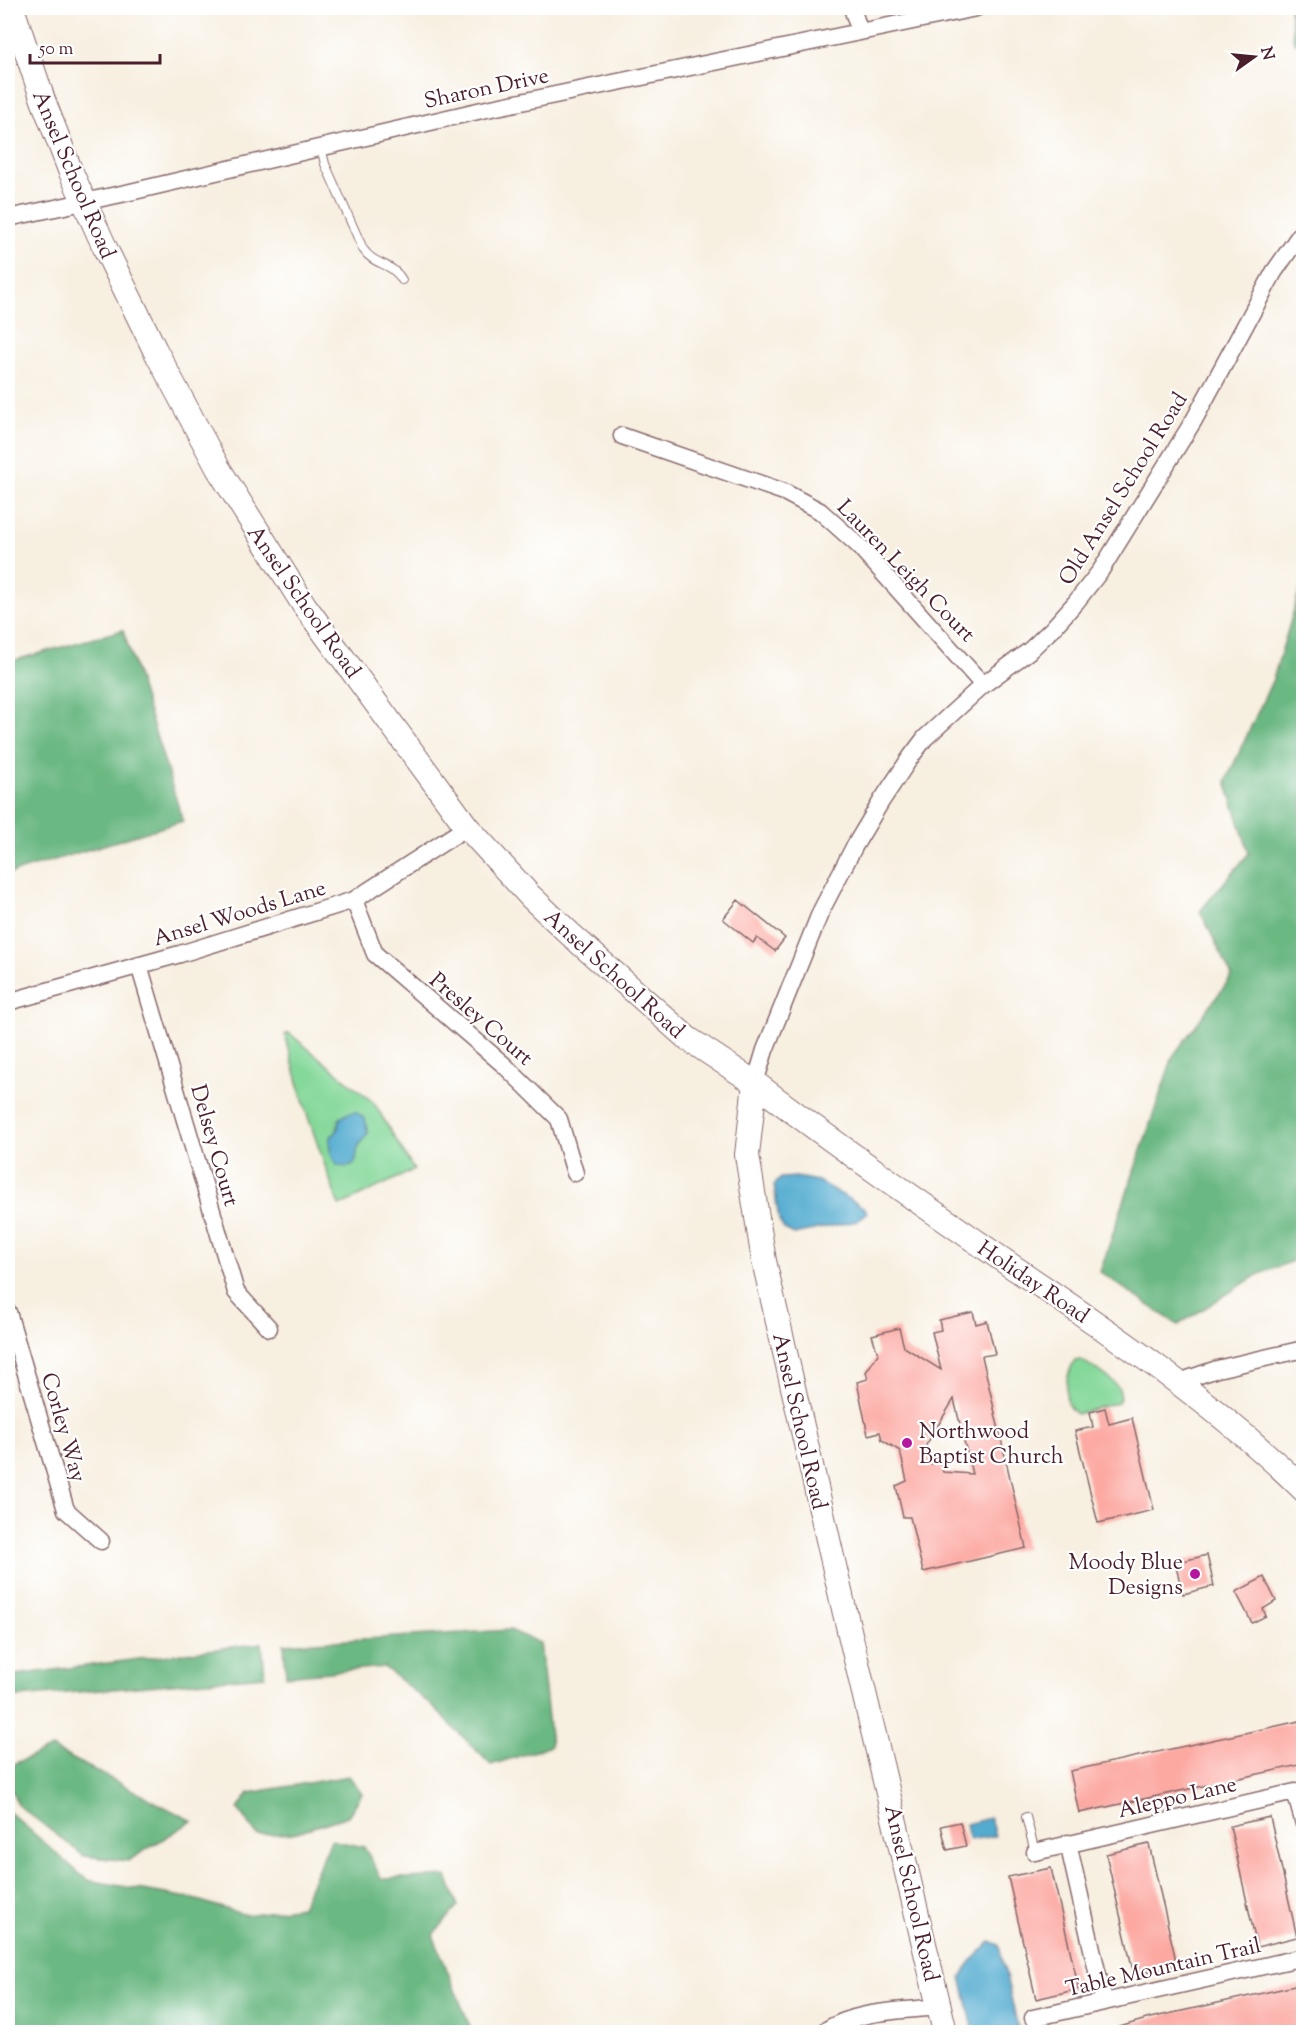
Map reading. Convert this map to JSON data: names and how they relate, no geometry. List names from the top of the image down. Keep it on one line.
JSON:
{"streets":{"street":["Sharon Drive","Ansel School Road","Old Ansel School Road","Lauren Leigh Court","Ansel Woods Lane","Presley Court","Delsey Court","Holiday Road","Corley Way","Aleppo Lane","Table Mountain Trail"]},"crossings":[["Sharon Drive","Ansel School Road"],["Ansel School Road","Old Ansel School Road"],["Ansel School Road","Ansel Woods Lane"],["Ansel School Road","Holiday Road"],["Old Ansel School Road","Lauren Leigh Court"],["Old Ansel School Road","Holiday Road"],["Ansel Woods Lane","Presley Court"],["Ansel Woods Lane","Delsey Court"]],"places":["Northwood Baptist Church","Moody Blue Designs"],"scale_bar":"50 m","north":"right"}
